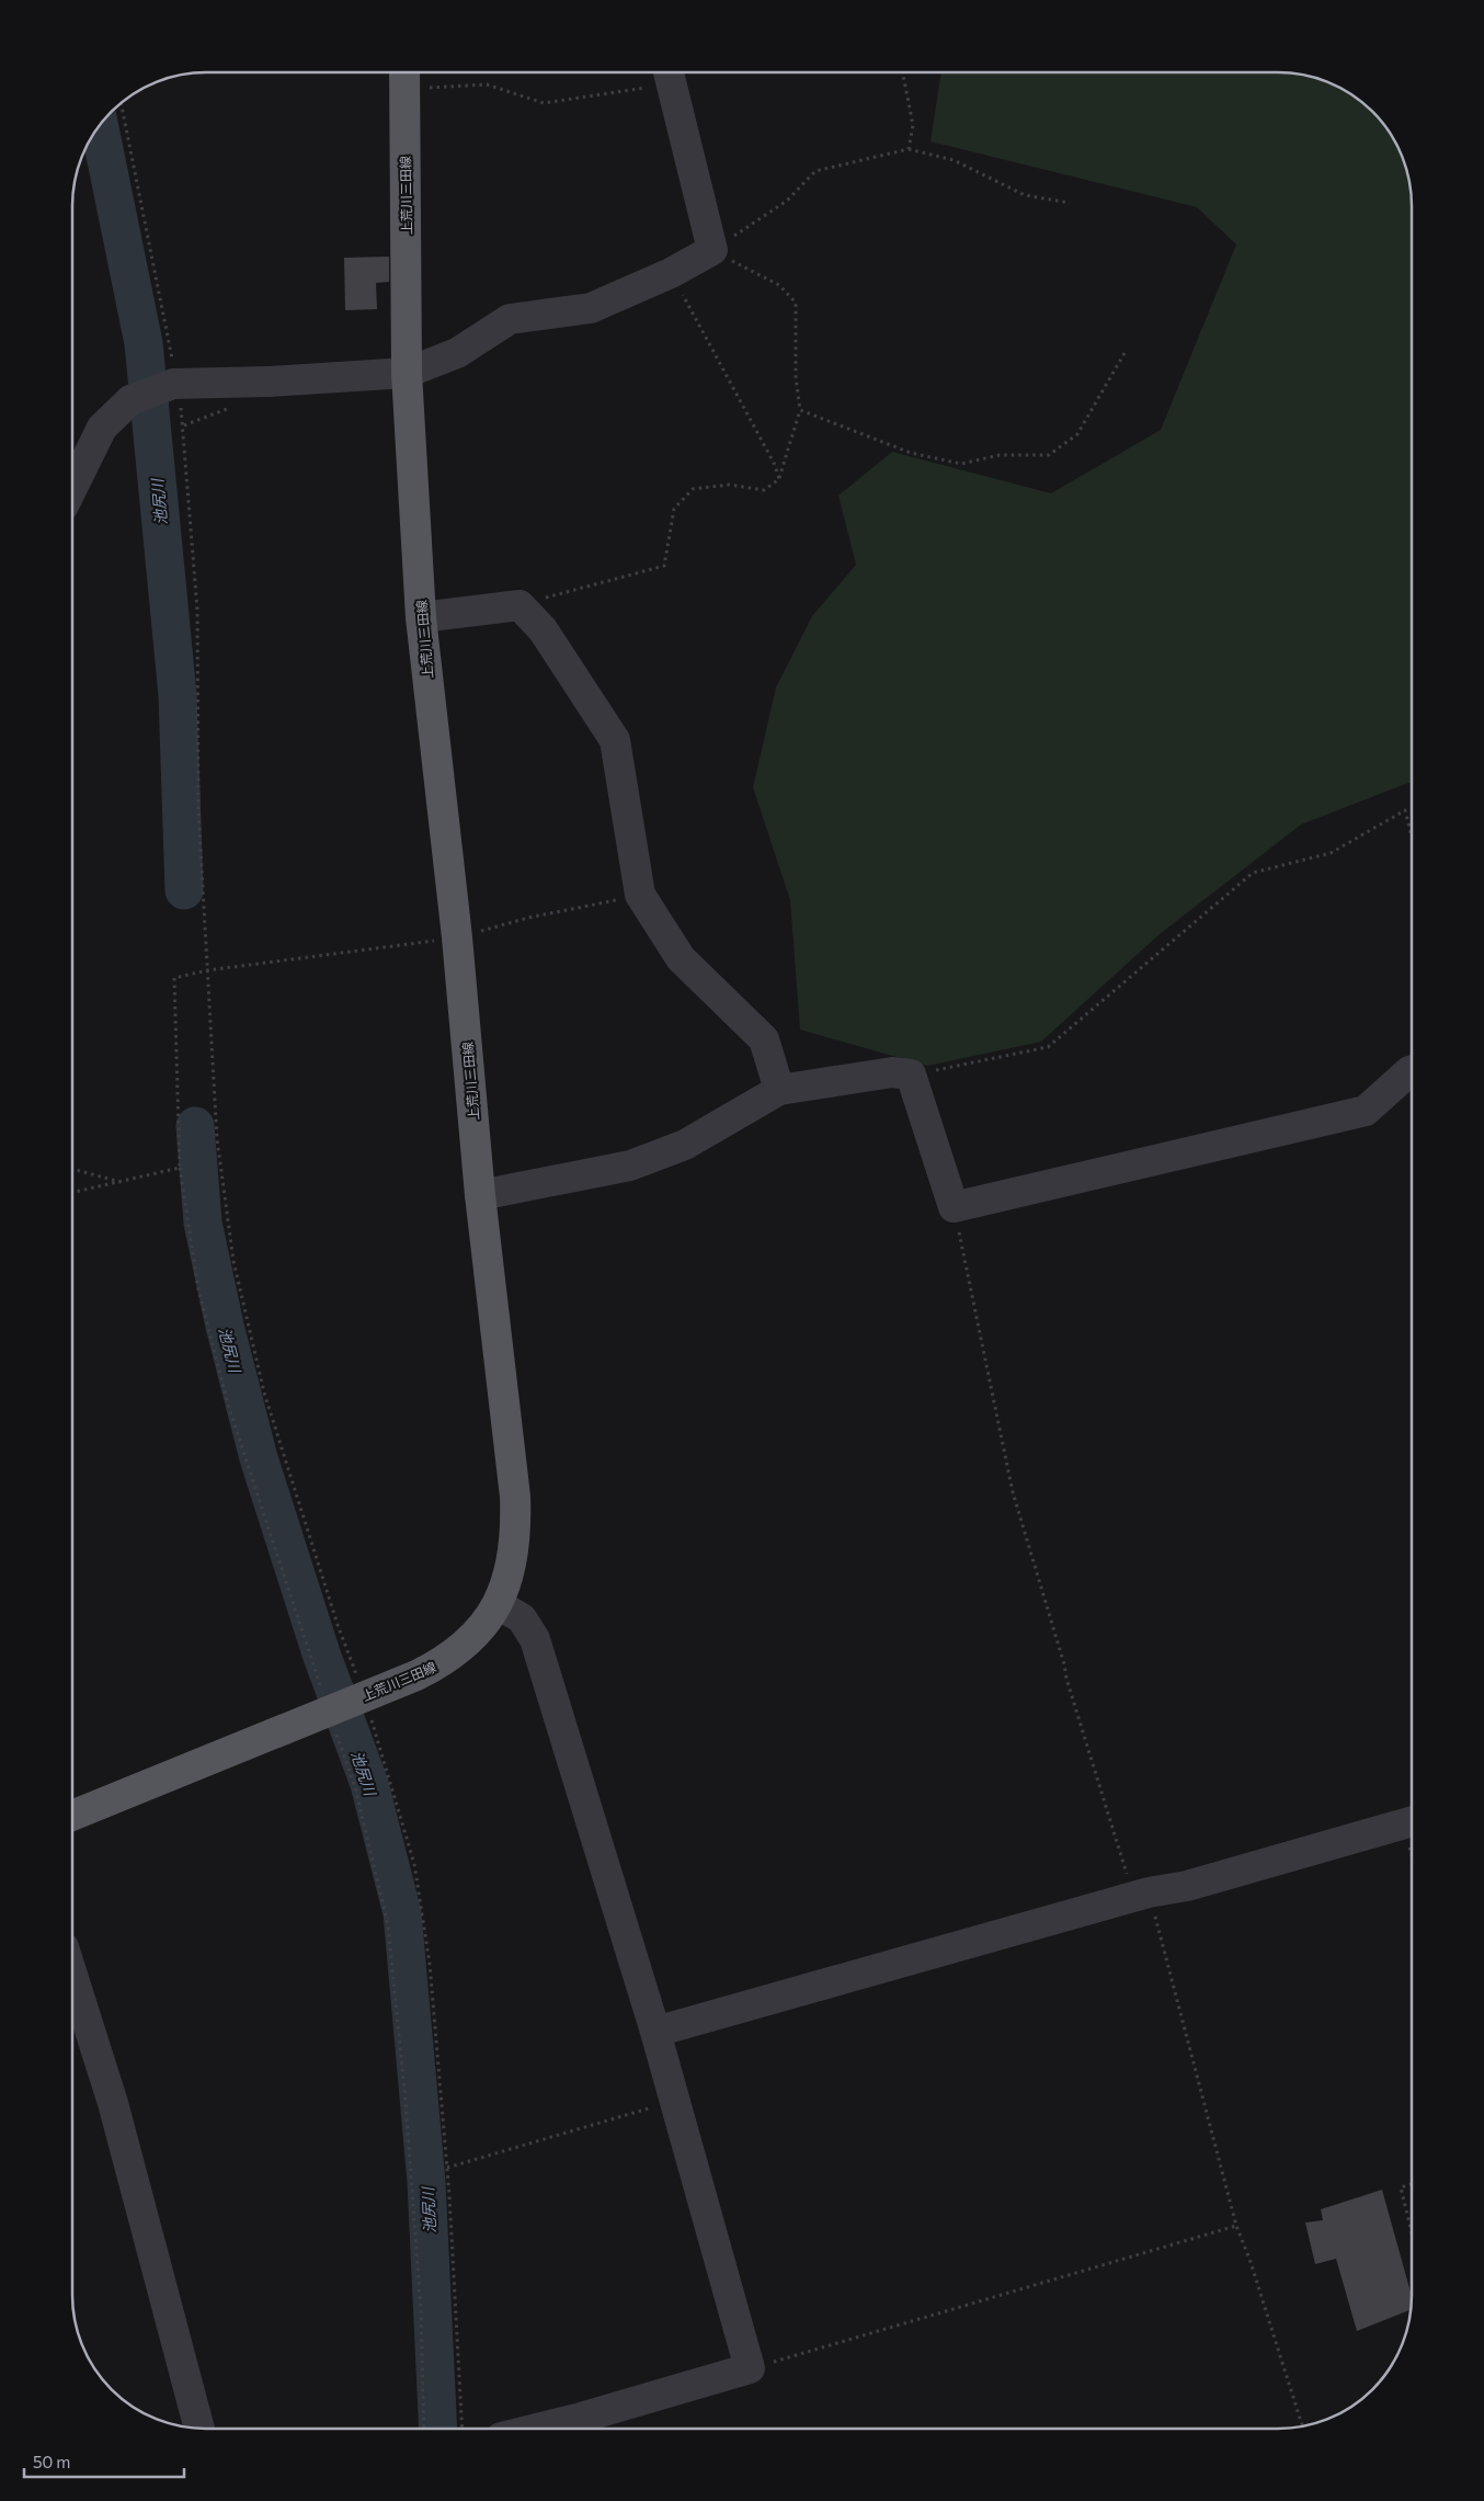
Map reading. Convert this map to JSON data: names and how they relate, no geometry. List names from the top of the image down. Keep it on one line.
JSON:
{"streets":{"main road":["上荒川三田線"]},"water":["池尻川"],"scale_bar":"50 m"}
